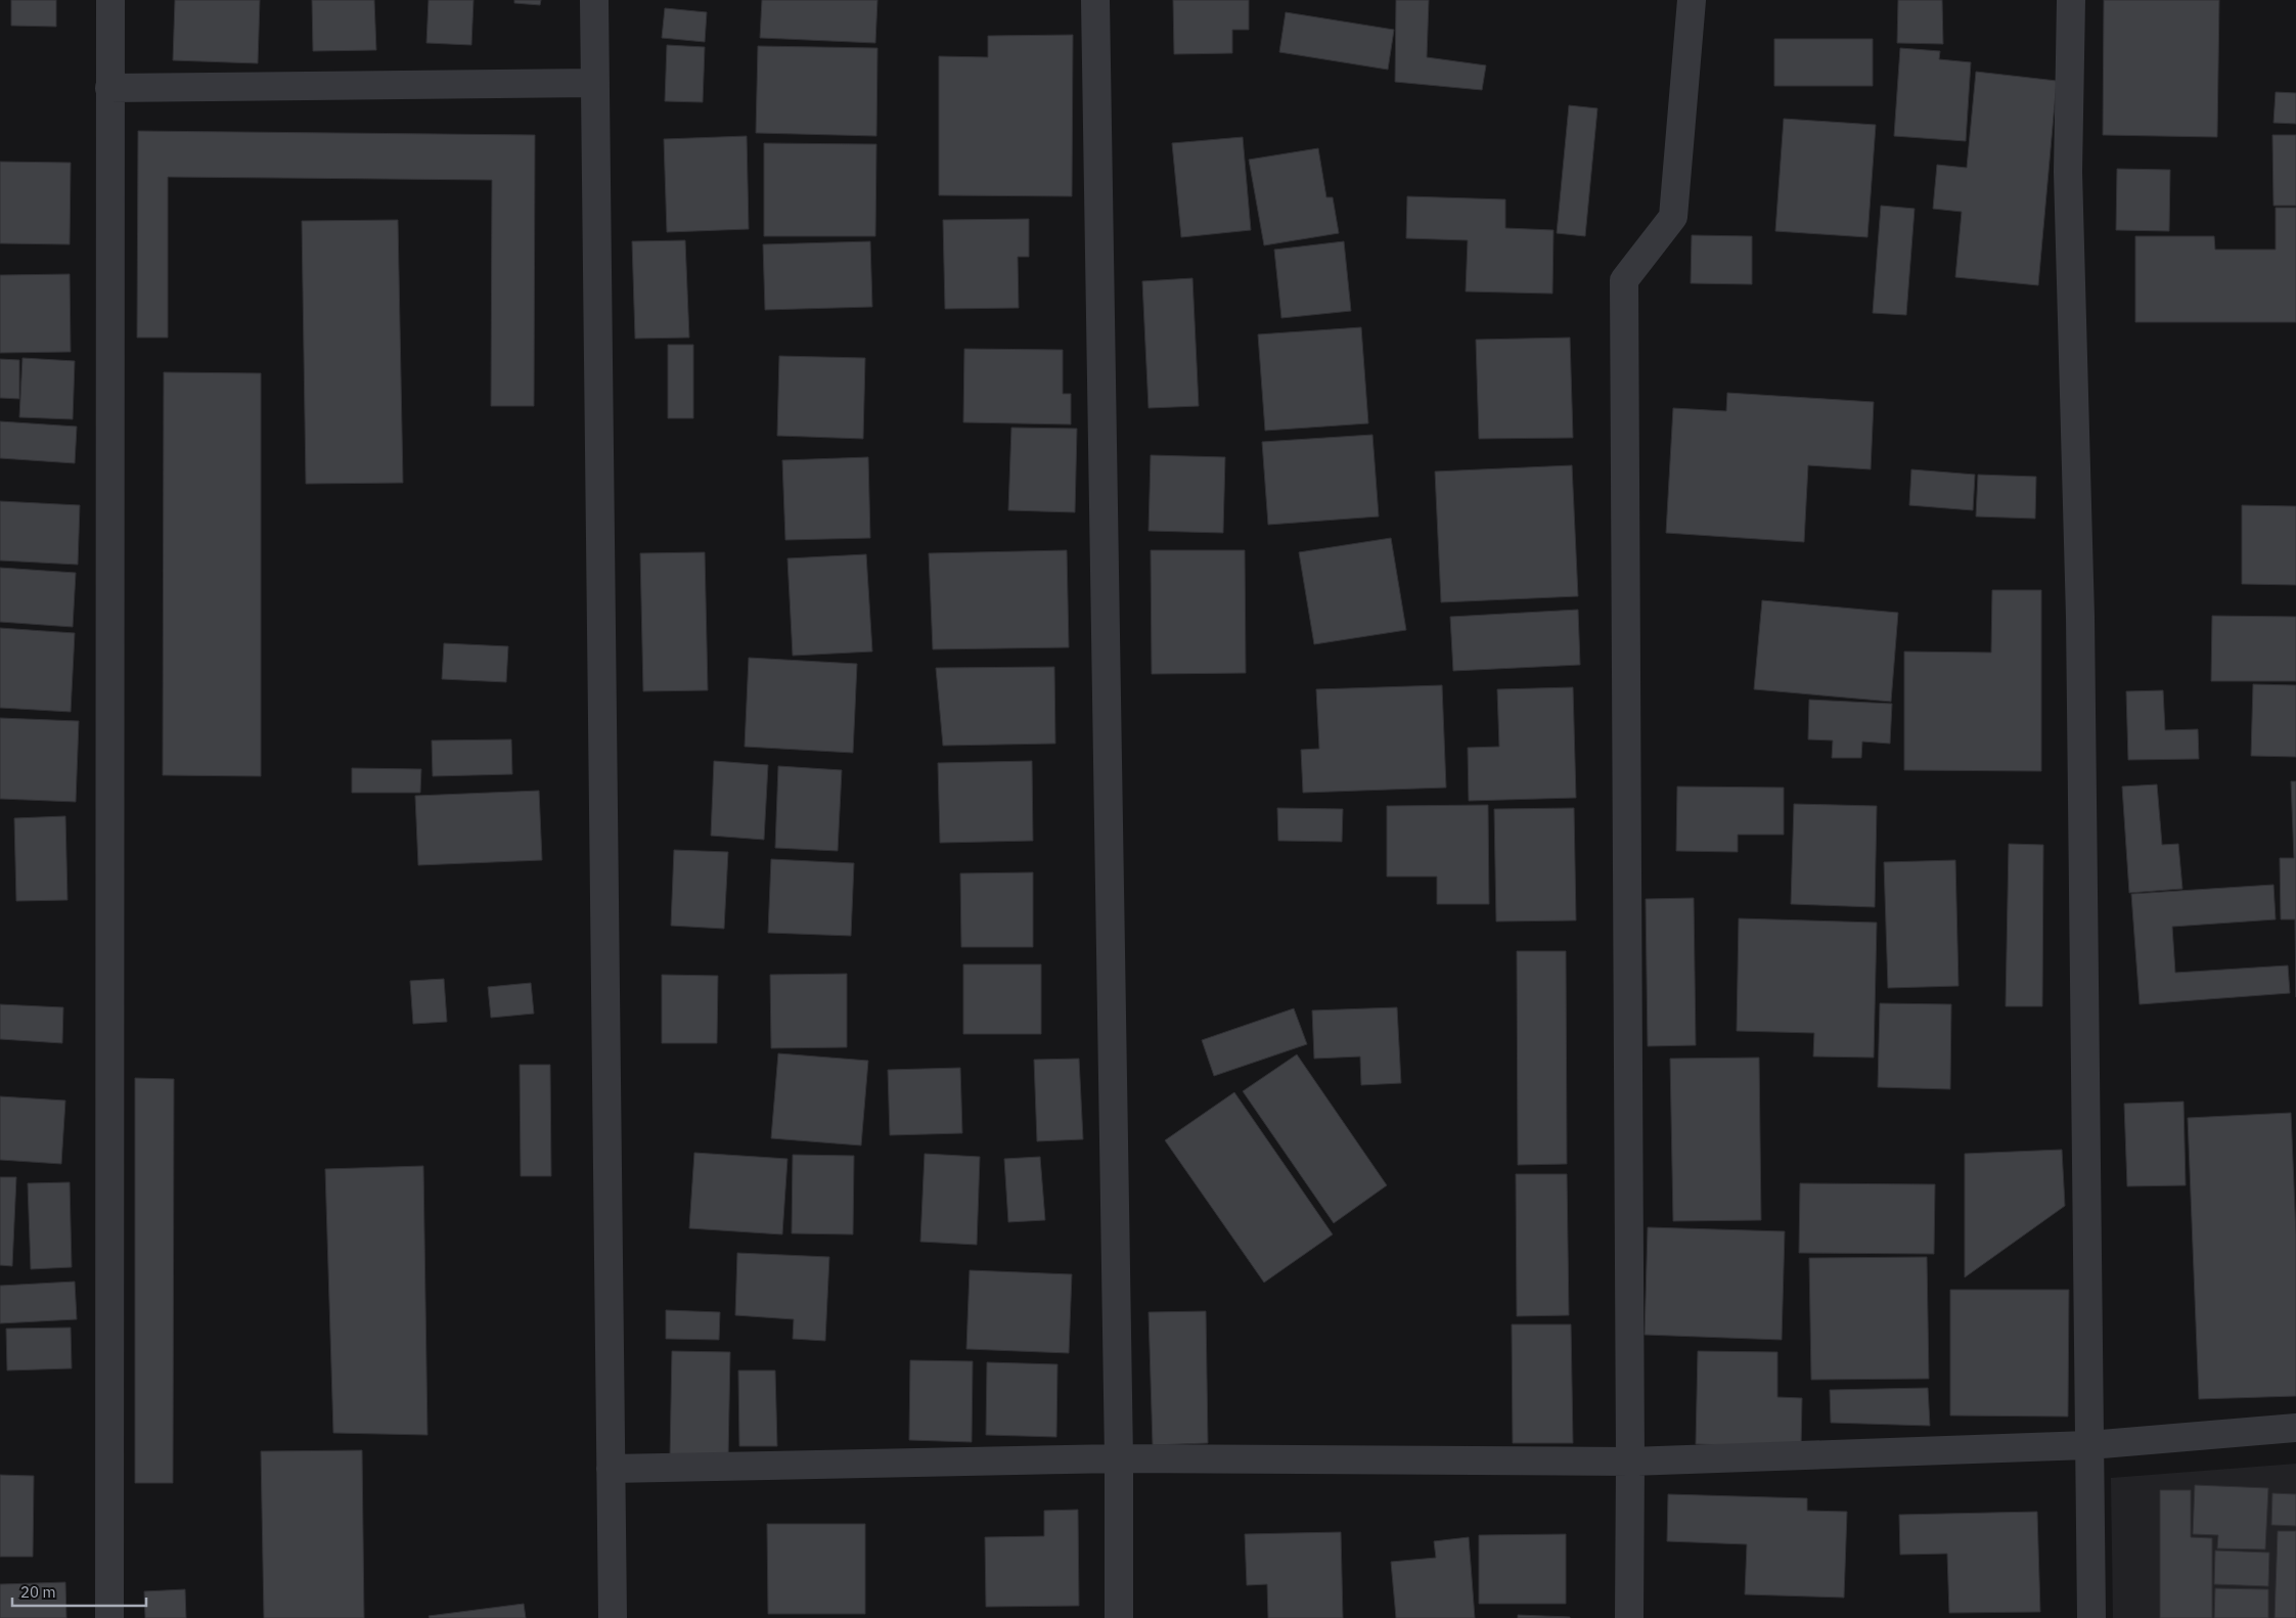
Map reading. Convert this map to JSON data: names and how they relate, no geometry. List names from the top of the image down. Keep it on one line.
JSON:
{"scale_bar":"20 m"}
